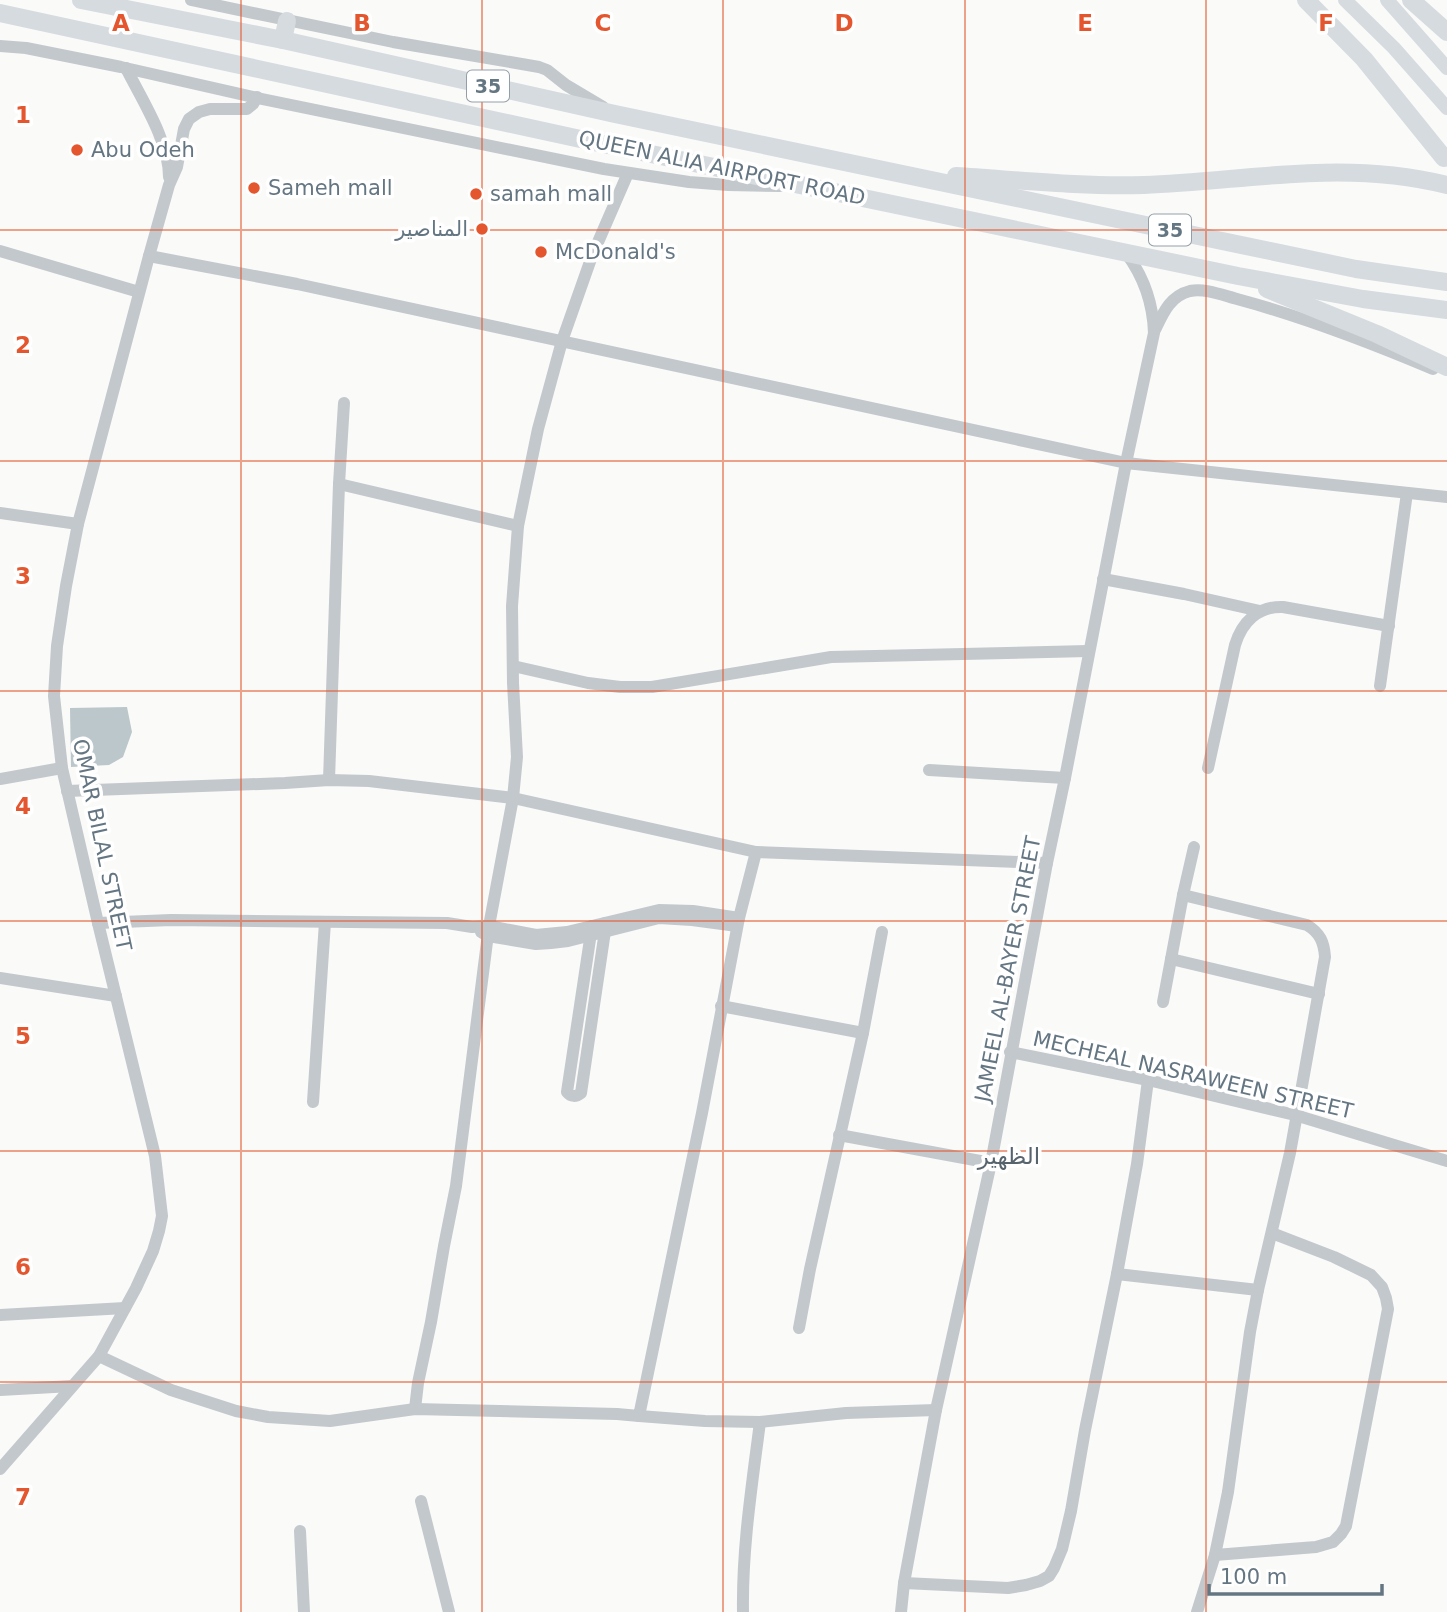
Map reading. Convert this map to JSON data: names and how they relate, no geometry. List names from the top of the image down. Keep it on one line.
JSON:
{"streets":{"highway":["35","QUEEN ALIA AIRPORT ROAD"],"street":["OMAR BILAL STREET","JAMEEL AL-BAYER STREET","MECHEAL NASRAWEEN STREET"]},"crossings":[["QUEEN ALIA AIRPORT ROAD","JAMEEL AL-BAYER STREET"],["JAMEEL AL-BAYER STREET","MECHEAL NASRAWEEN STREET"]],"districts":["الظهير"],"places":["Abu Odeh","Sameh mall","samah mall","المناصير","McDonald's"],"scale_bar":"100 m","grid":{"columns":["A","B","C","D","E","F"],"rows":["1","2","3","4","5","6","7"]}}
